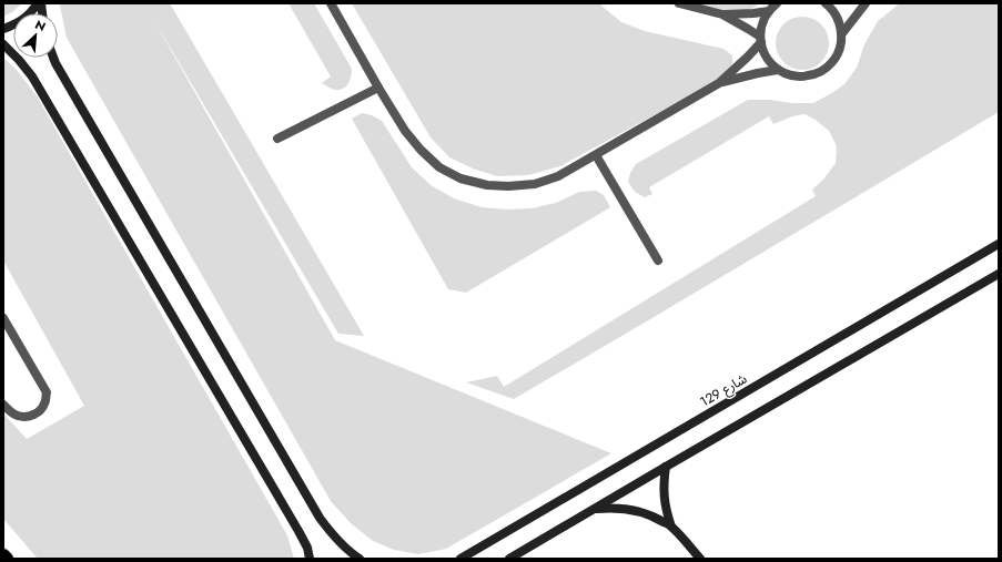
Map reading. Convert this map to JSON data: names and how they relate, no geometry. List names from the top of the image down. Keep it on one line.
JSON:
{"streets":{"street":["شارع 129"]},"north":"top right"}
